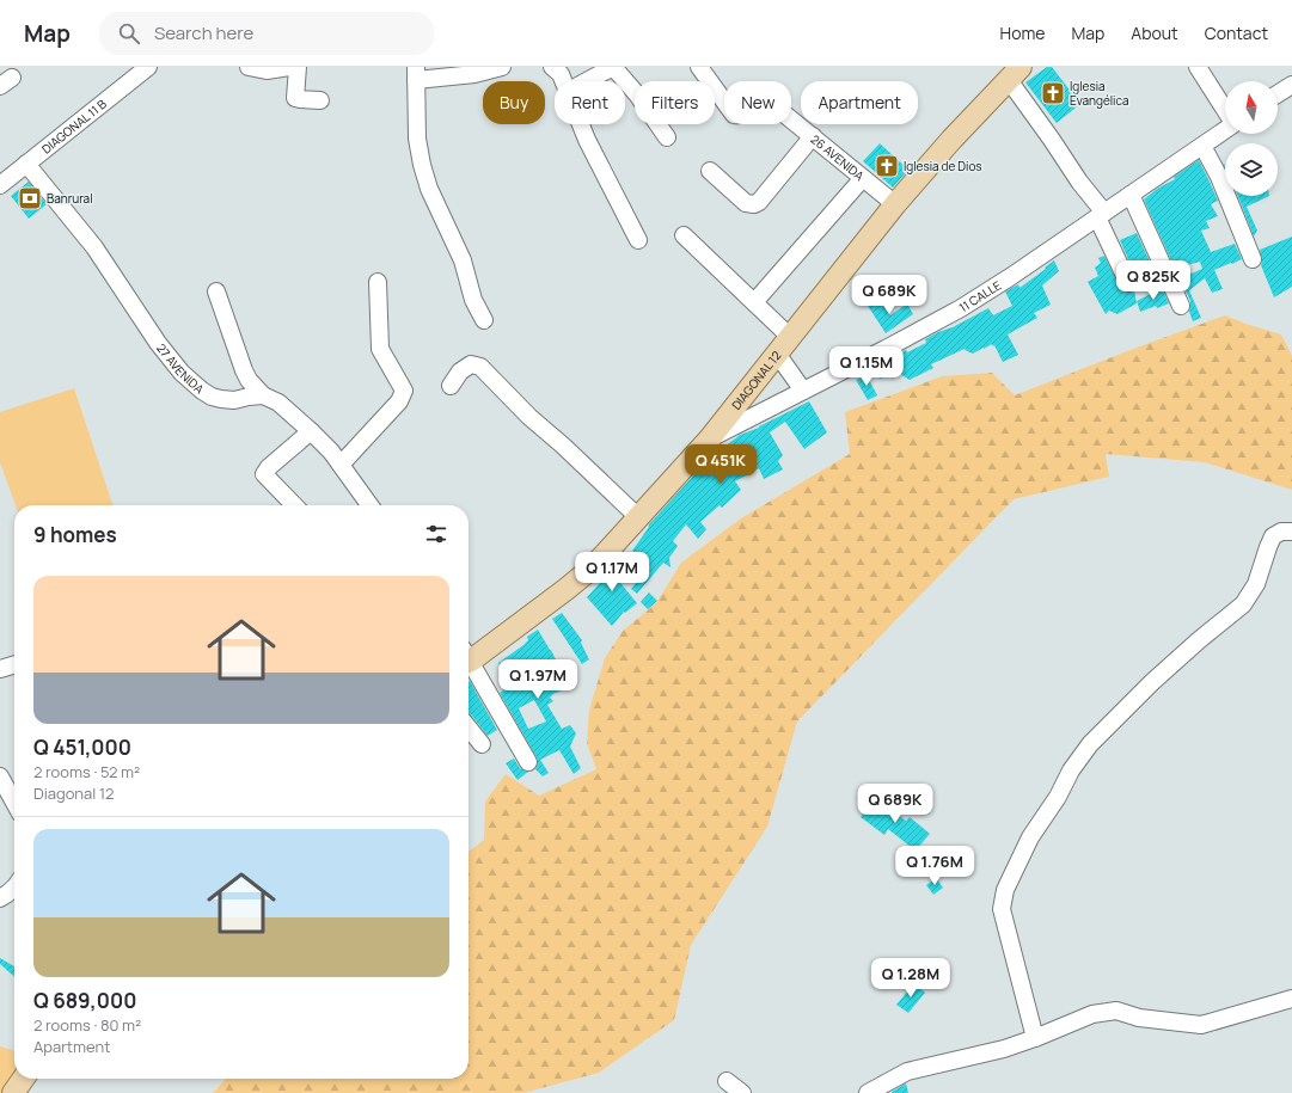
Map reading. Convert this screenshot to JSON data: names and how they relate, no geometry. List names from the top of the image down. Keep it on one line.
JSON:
{"streets":{"main road":["DIAGONAL 12"],"street":["DIAGONAL 11 B","26 AVENIDA","11 CALLE","27 AVENIDA"]},"crossings":[["DIAGONAL 11 B","27 AVENIDA"],["26 AVENIDA","DIAGONAL 12"],["11 CALLE","DIAGONAL 12"]],"places":{"church":["Iglesia Evangélica","Iglesia de Dios"],"bank":["Banrural"]},"north":"top","page":{"header":"Map","search":"Search here","nav":["Home","Map","About","Contact"],"chip":["Buy","Rent","Filters","New","Apartment"],"price":["Q 825K","Q 689K","Q 1.15M","Q 451K","Q 1.17M","Q 1.97M","Q 689K","Q 1.76M","Q 1.28M"],"heading":"9 homes","list":[{"name":"Q 451,000","note":"2 rooms · 52 m² · Diagonal 12"},{"name":"Q 689,000","note":"2 rooms · 80 m² · Apartment"}]}}
